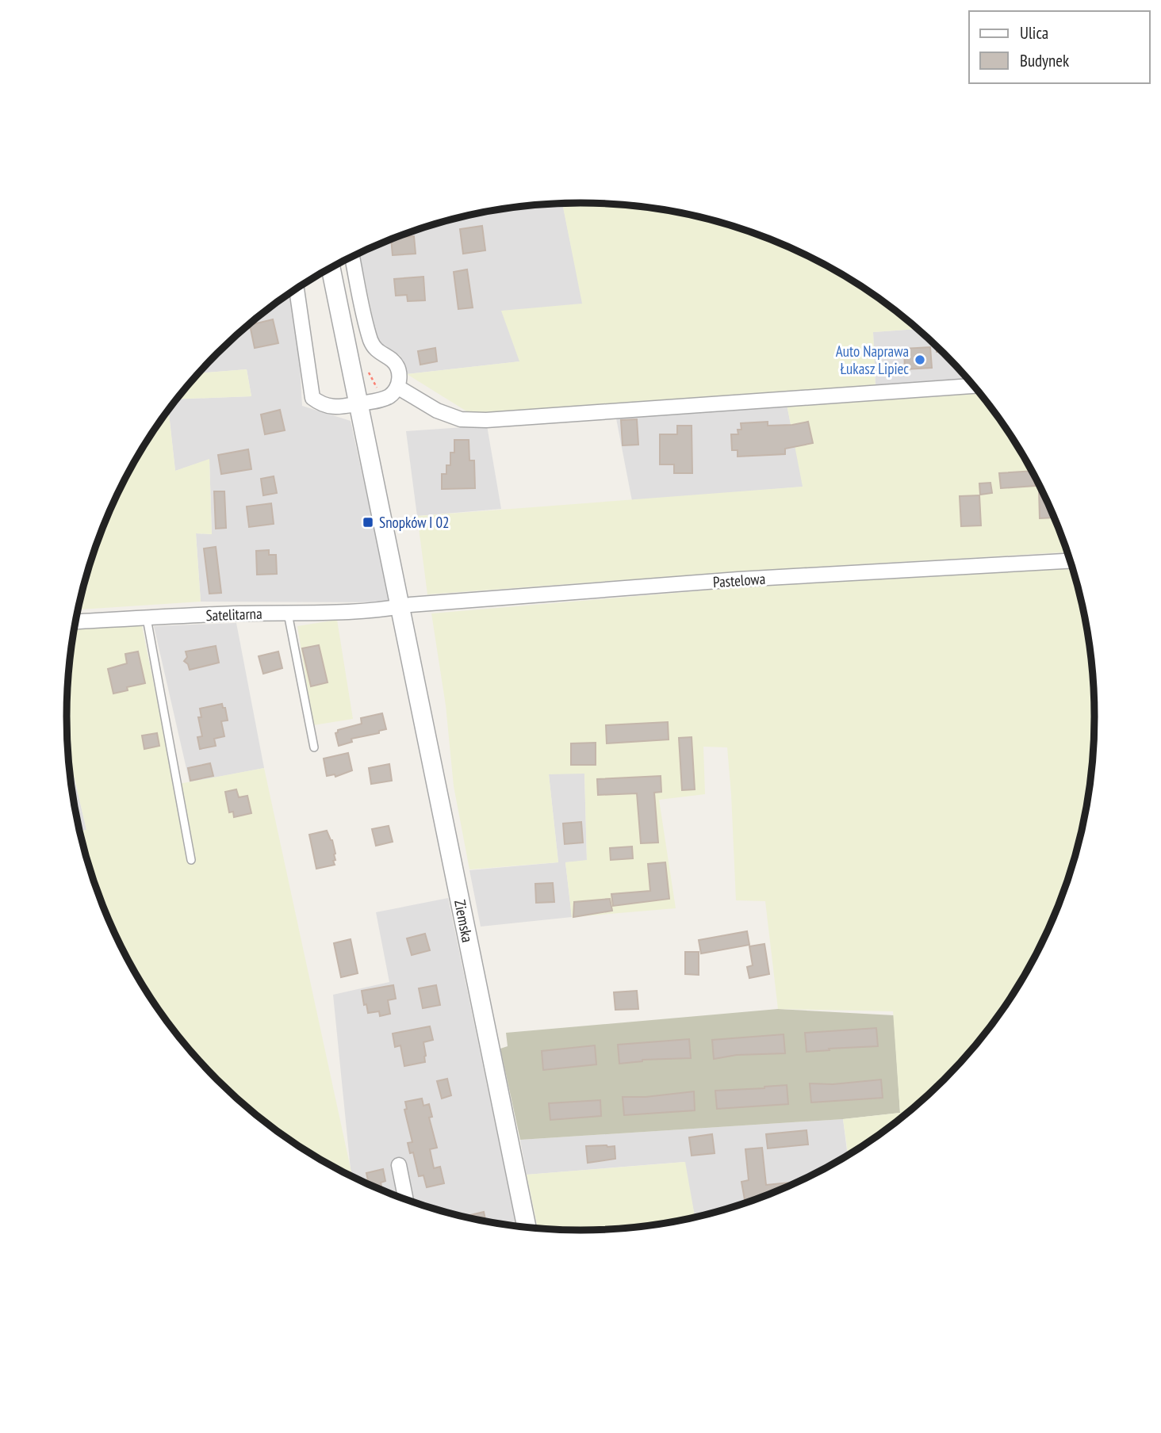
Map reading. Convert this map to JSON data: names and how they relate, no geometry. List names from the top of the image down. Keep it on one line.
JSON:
{"streets":{"street":["Pastelowa","Satelitarna","Ziemska"]},"crossings":[["Pastelowa","Satelitarna"],["Pastelowa","Ziemska"],["Satelitarna","Ziemska"]],"places":{"other":["Auto Naprawa Łukasz Lipiec"],"transit":["Snopków I 02"]},"legend":["Ulica","Budynek"]}
